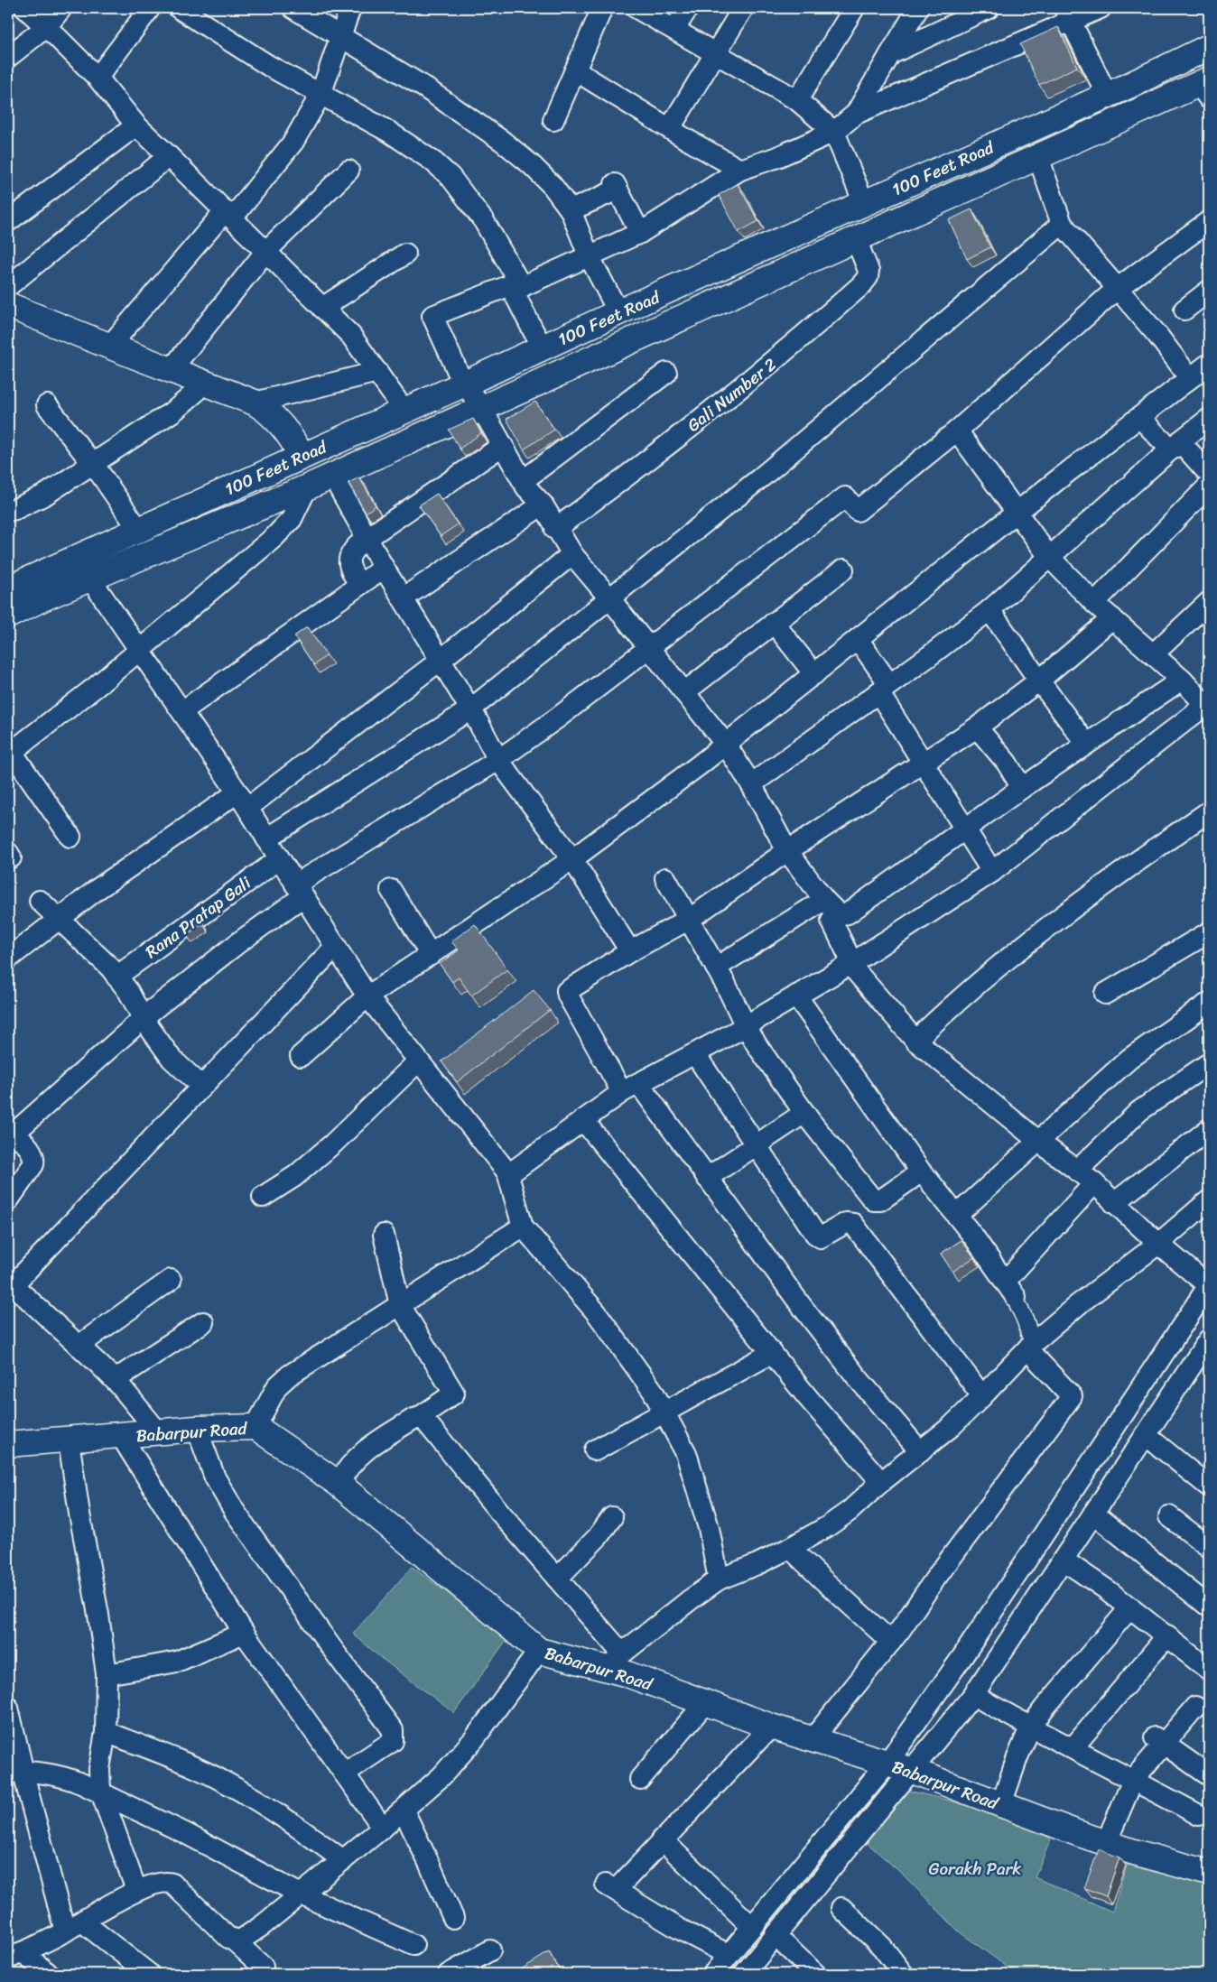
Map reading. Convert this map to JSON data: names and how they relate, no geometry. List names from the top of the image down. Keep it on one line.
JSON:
{"streets":{"main road":["100 Feet Road","Babarpur Road"],"street":["Gali Number 2","Rana Pratap Gali"]},"crossings":[["100 Feet Road","Gali Number 2"]],"parks":["Gorakh Park"]}
